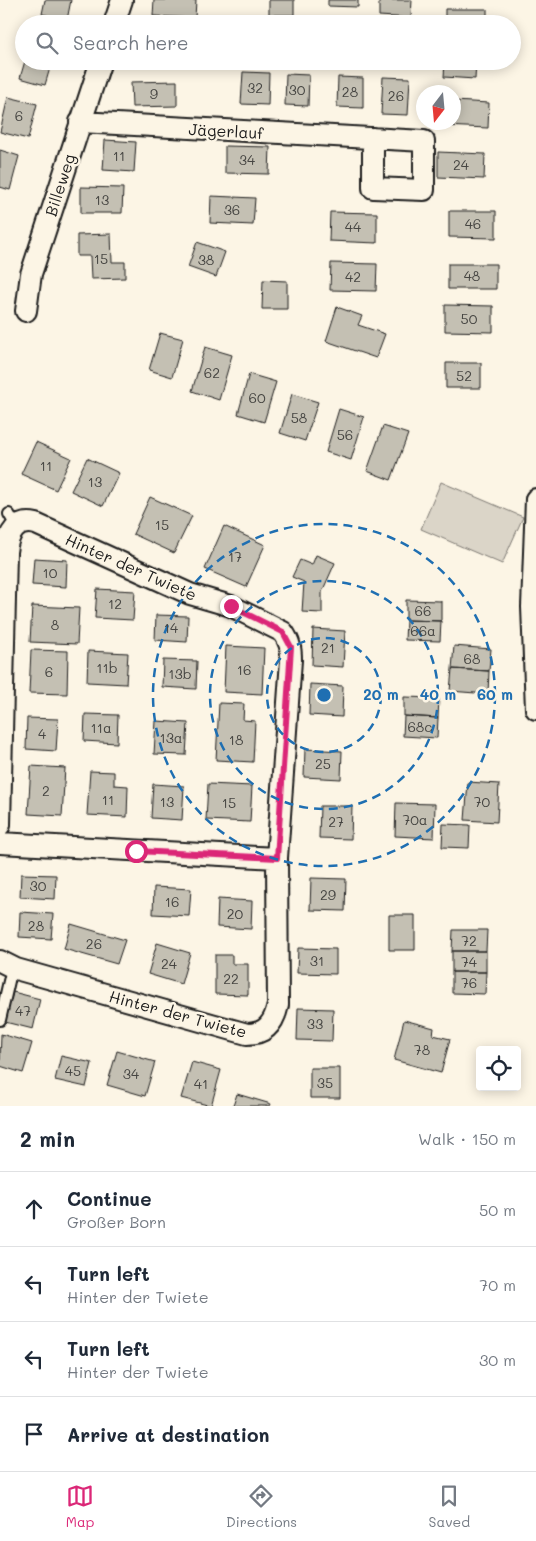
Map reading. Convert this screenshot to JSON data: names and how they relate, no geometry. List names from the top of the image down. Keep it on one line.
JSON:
{"streets":{"street":["Jägerlauf","Billeweg","Hinter der Twiete"]},"crossings":[["Jägerlauf","Billeweg"]],"house_numbers":["32","30","28","9","26","6","11","34","24","13","36","46","44","15","38","48","42","50","62","52","60","58","56","11","13","15","17","10","12","66","8","14","66a","21","68","11b","16","6","13b","68c","11a","4","13a","18","25","2","11","13","70","15","70a","27","30","29","16","20","28","72","26","31","74","24","22","76","47","33","78","45","34","35","41"],"north":"bottom","page":{"search":"Search here","heading":["2 min","Walk · 150 m"],"list":[["Continue","Großer Born","50 m"],["Turn left","Hinter der Twiete","70 m"],["Turn left","Hinter der Twiete","30 m"],"Arrive at destination"],"nav":["Map","Directions","Saved"]},"rings":["20 m","40 m","60 m"]}
